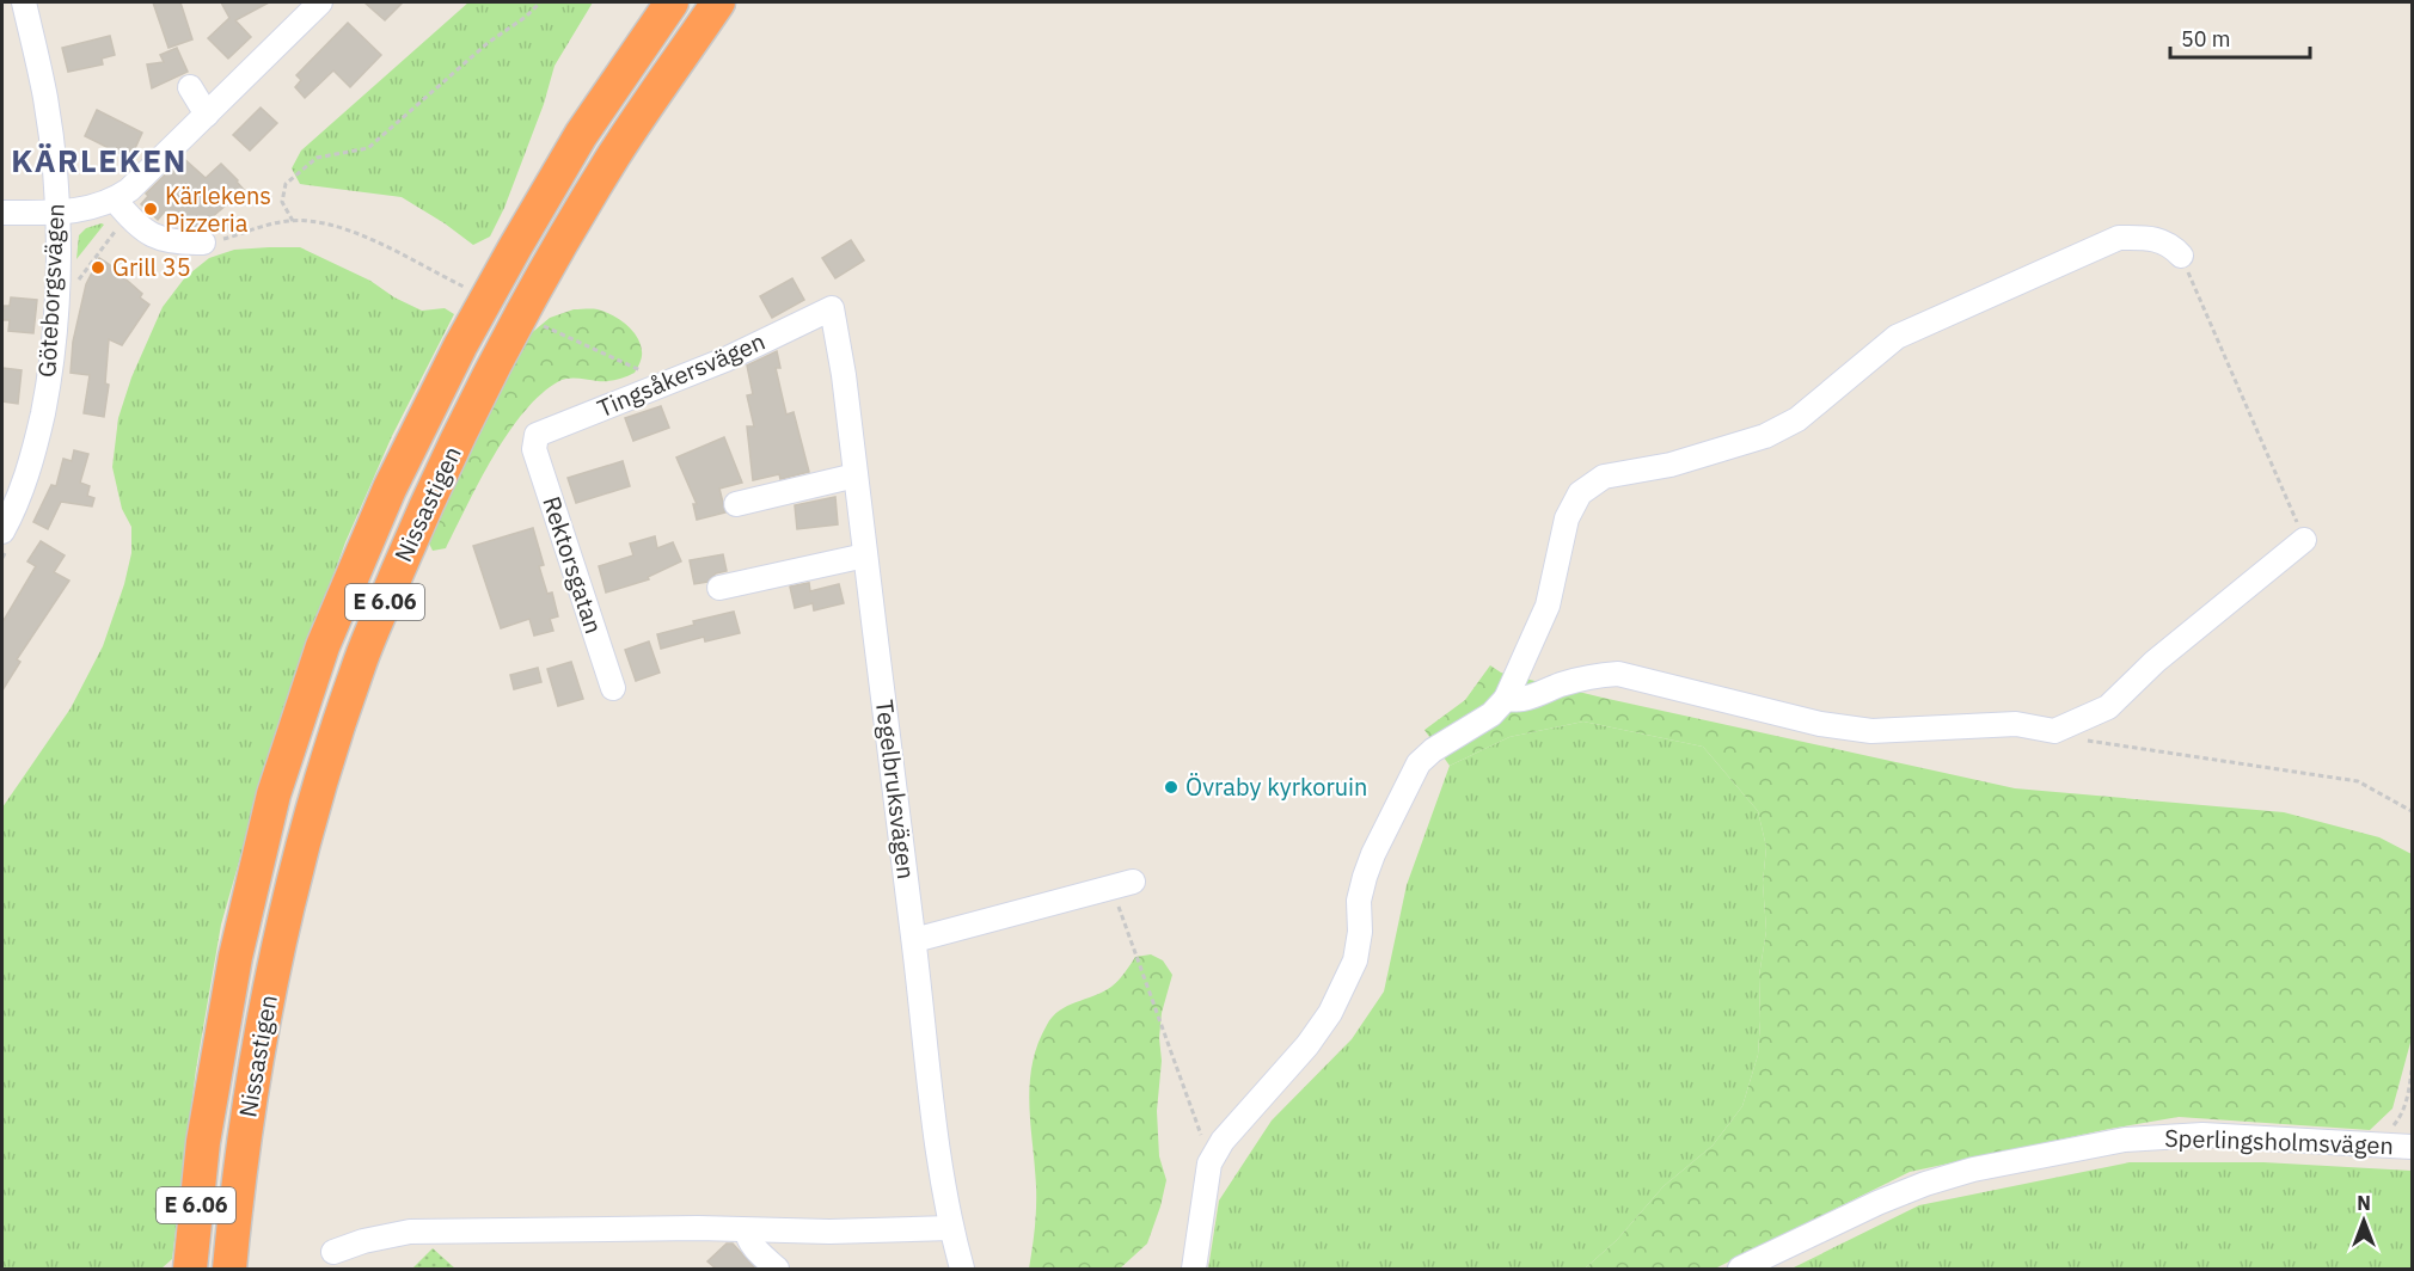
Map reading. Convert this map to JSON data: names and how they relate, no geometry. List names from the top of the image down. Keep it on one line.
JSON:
{"streets":{"highway":["Nissastigen","E 6.06"],"street":["Göteborgsvägen","Tingsåkersvägen","Rektorsgatan","Tegelbruksvägen","Sperlingsholmsvägen"]},"crossings":[["Tingsåkersvägen","Rektorsgatan"],["Tingsåkersvägen","Tegelbruksvägen"]],"districts":["KÄRLEKEN"],"places":["Kärlekens Pizzeria","Grill 35","Övraby kyrkoruin"],"scale_bar":"50 m","north":"top"}
